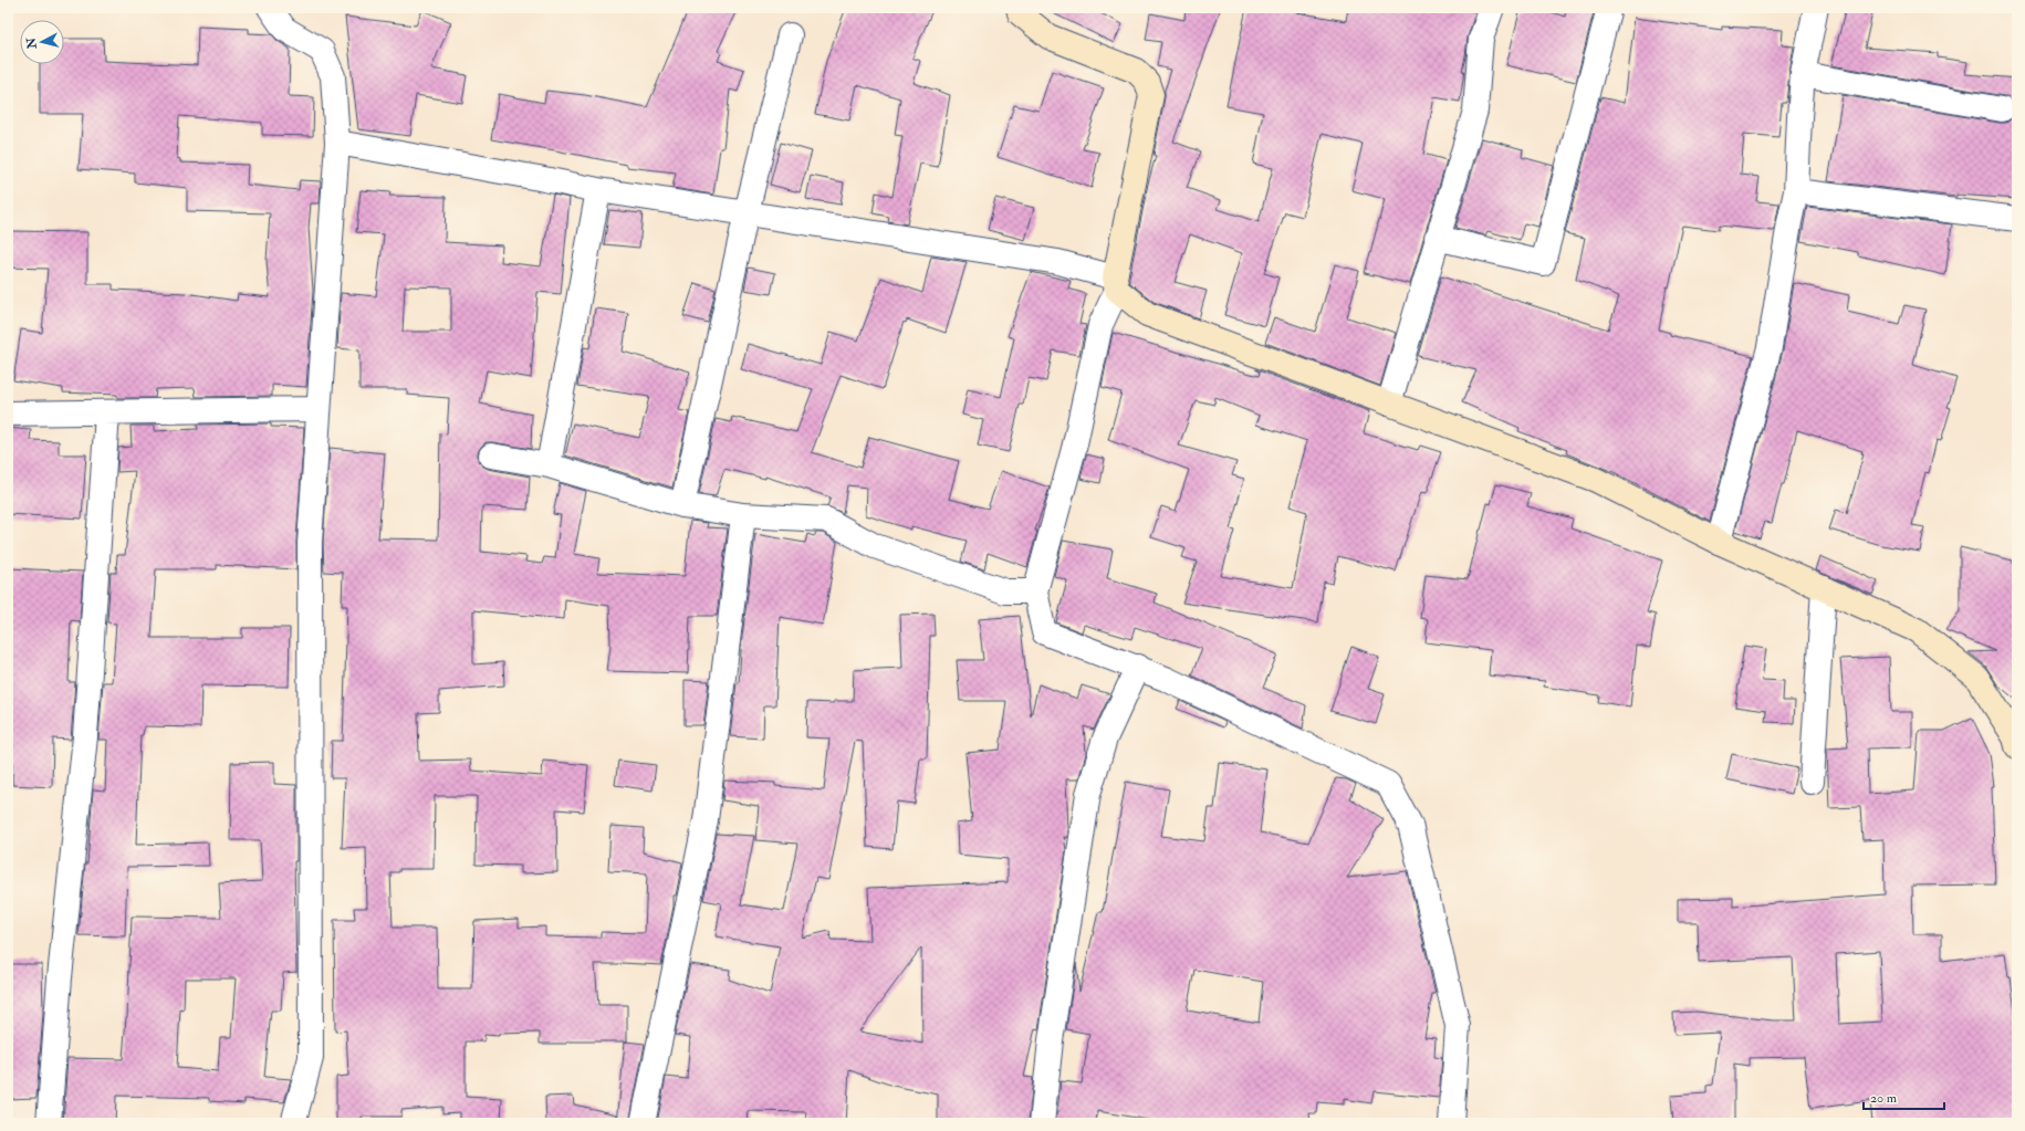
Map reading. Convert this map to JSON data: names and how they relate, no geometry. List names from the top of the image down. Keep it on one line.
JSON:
{"scale_bar":"20 m","north":"left"}
